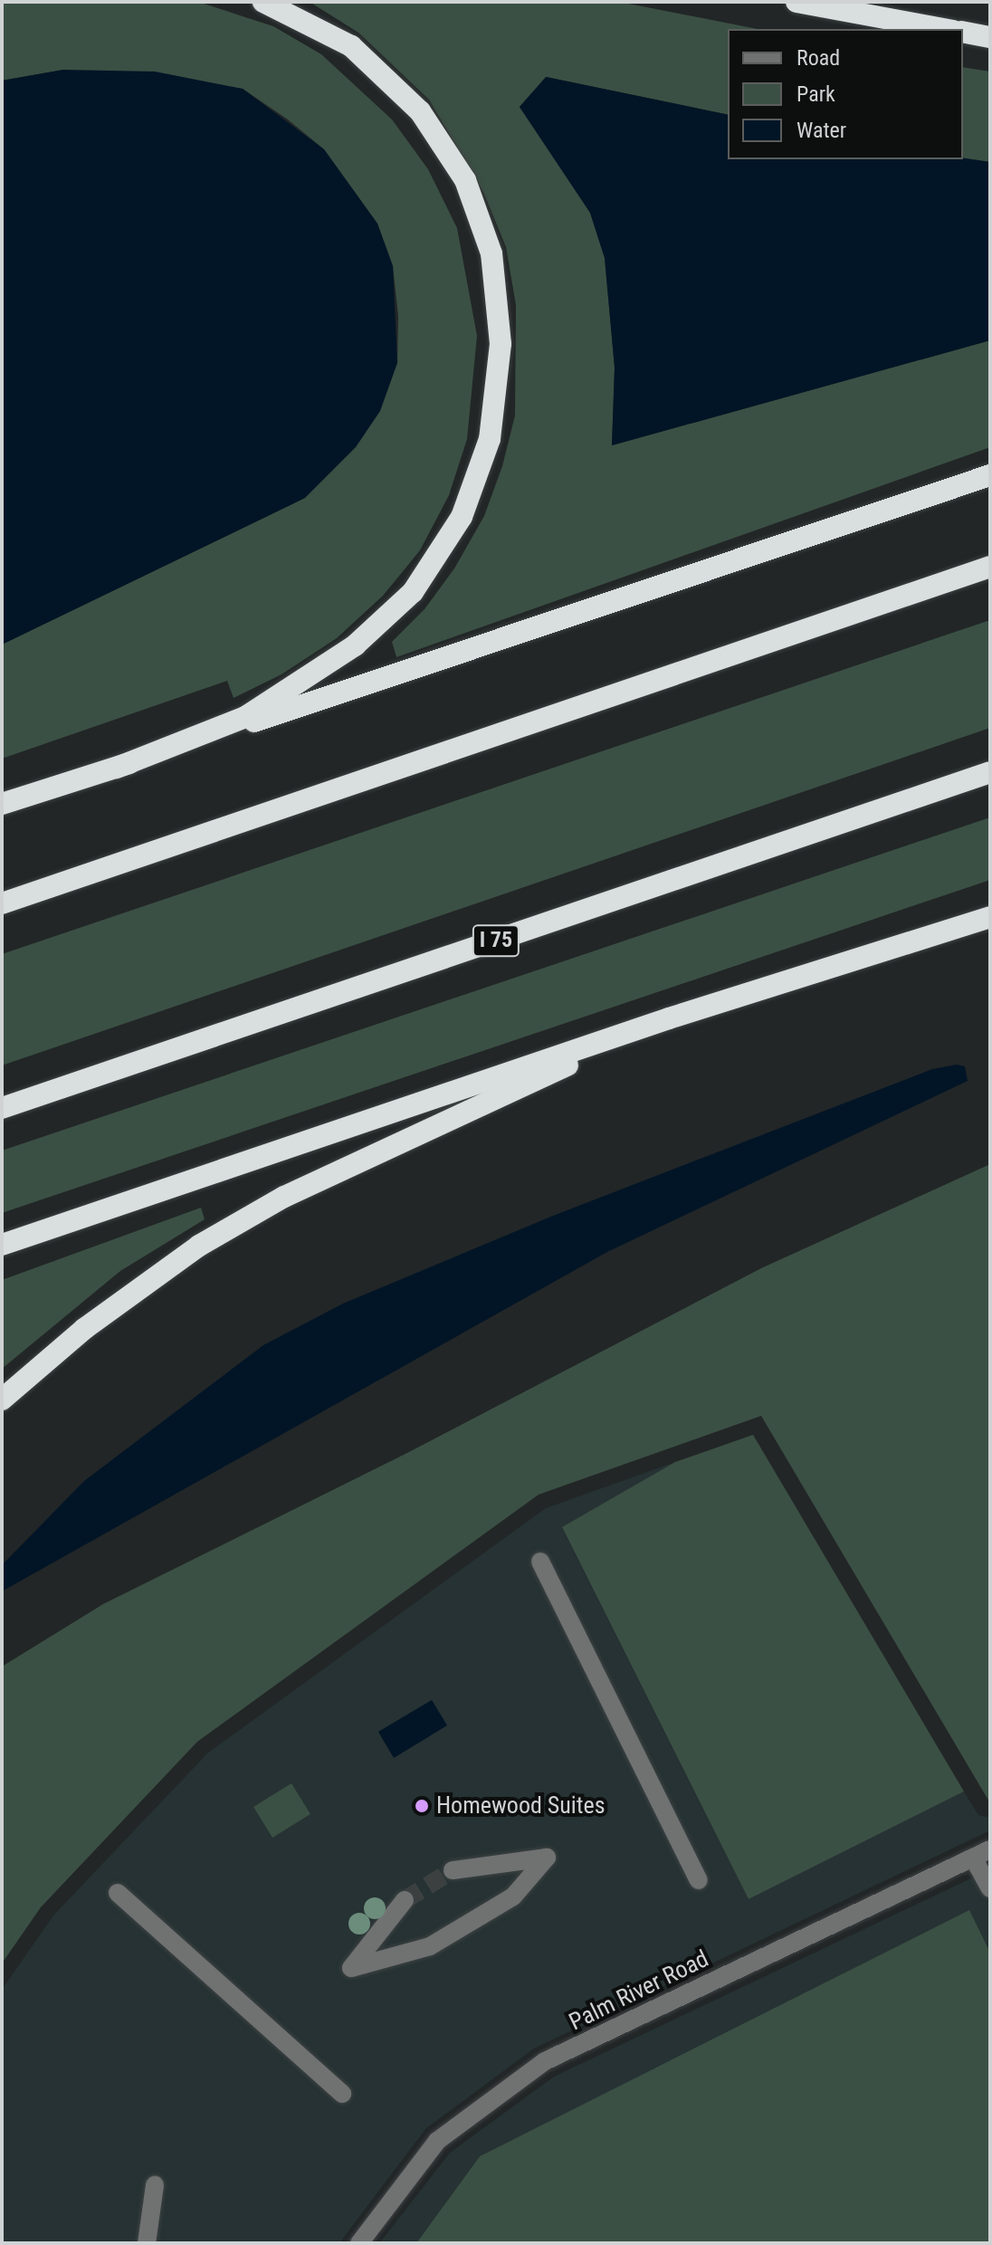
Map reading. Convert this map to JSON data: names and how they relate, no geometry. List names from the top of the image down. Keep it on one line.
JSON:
{"streets":{"highway":["I 75"],"street":["Palm River Road"]},"places":["Homewood Suites"],"legend":["Road","Park","Water"]}
